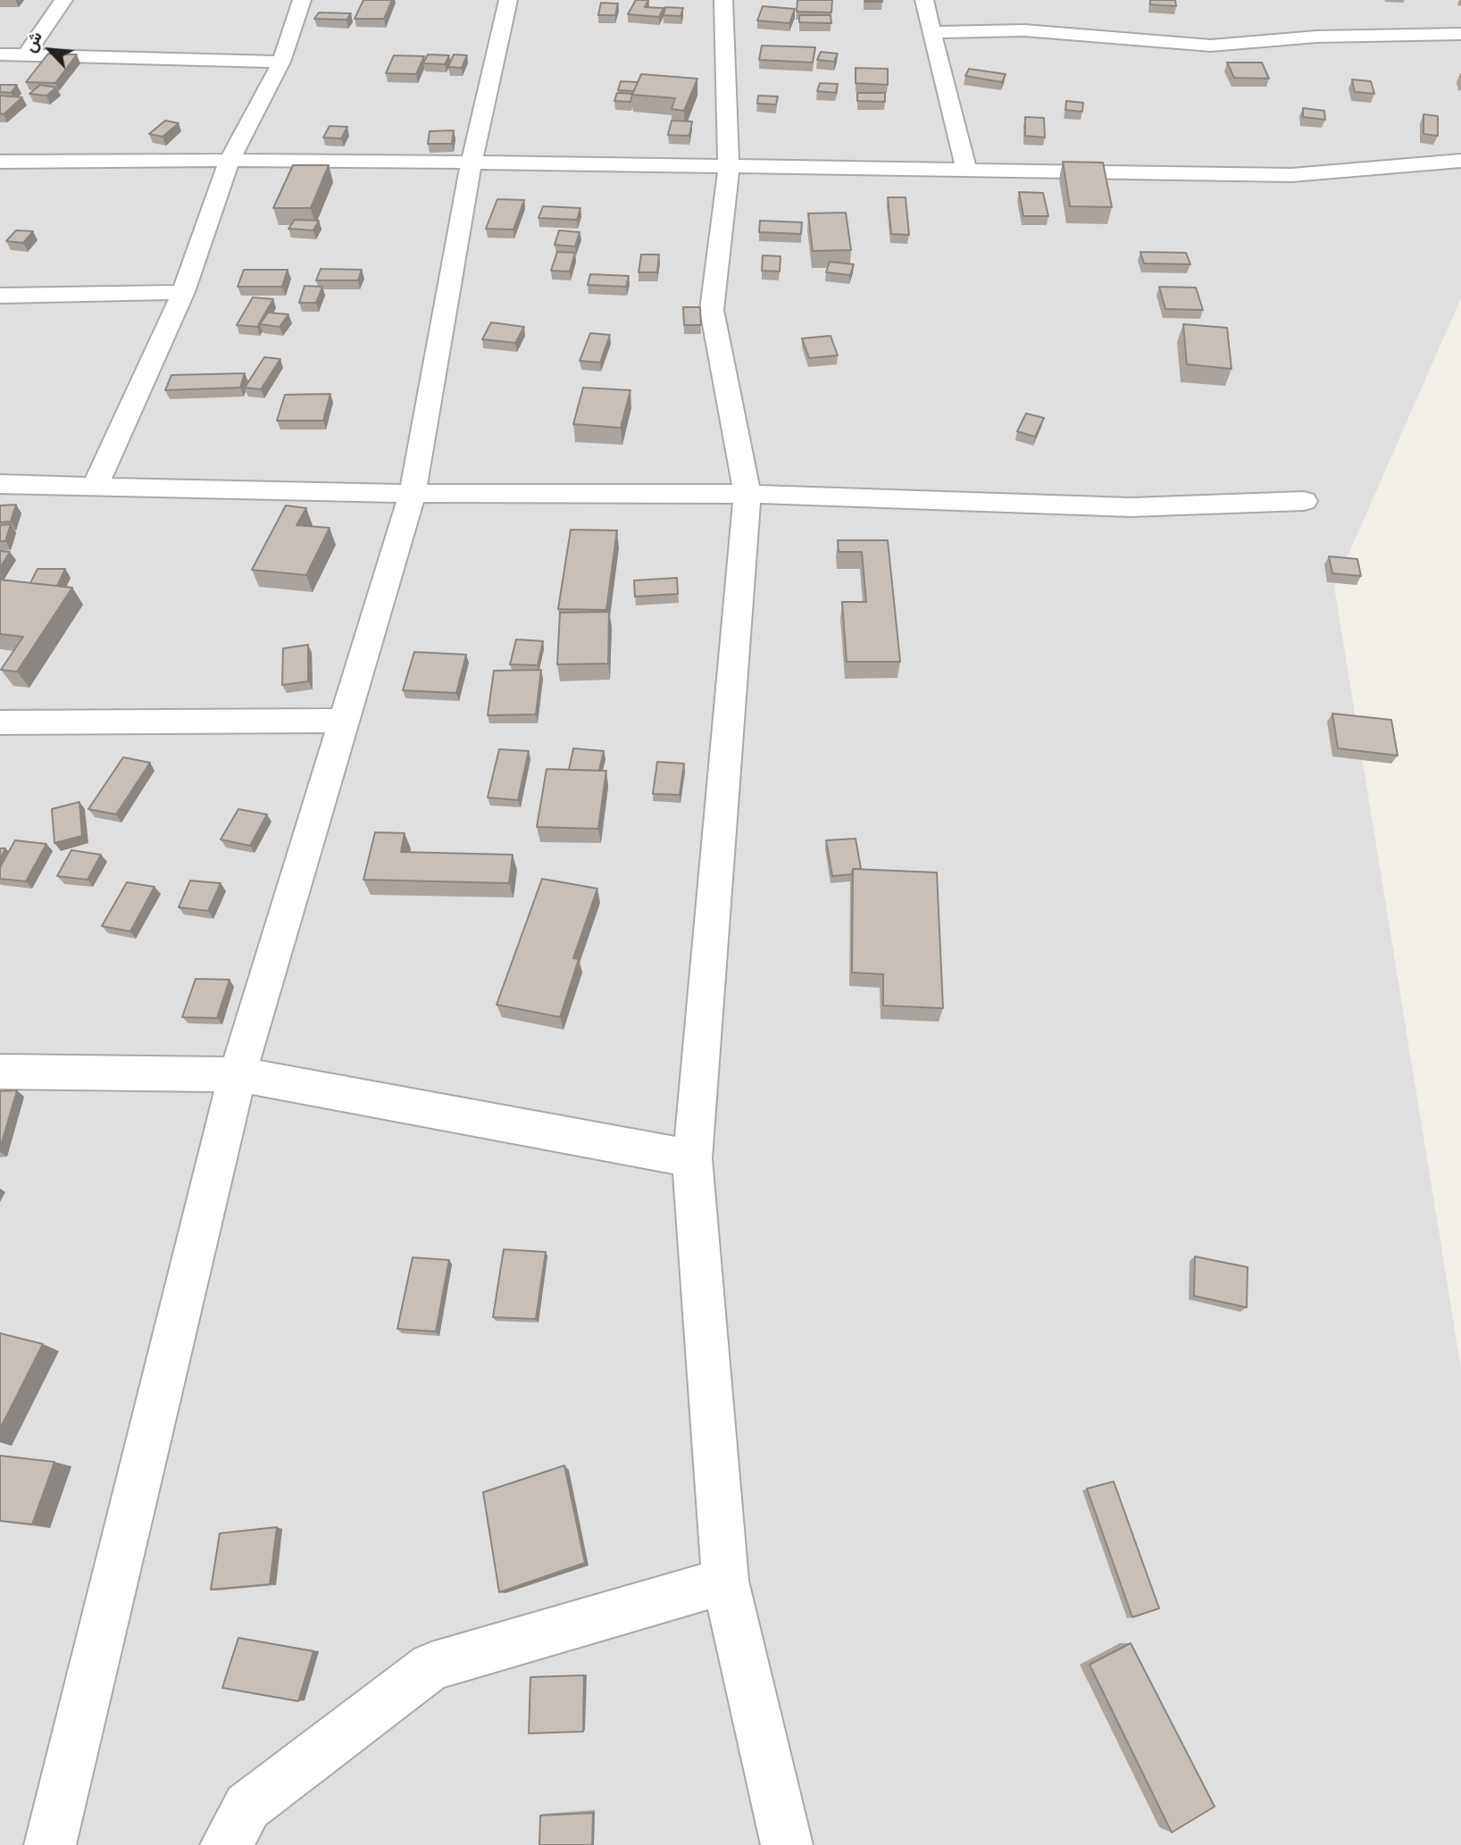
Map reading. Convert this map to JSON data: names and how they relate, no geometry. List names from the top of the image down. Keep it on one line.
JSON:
{"north":"top left"}
